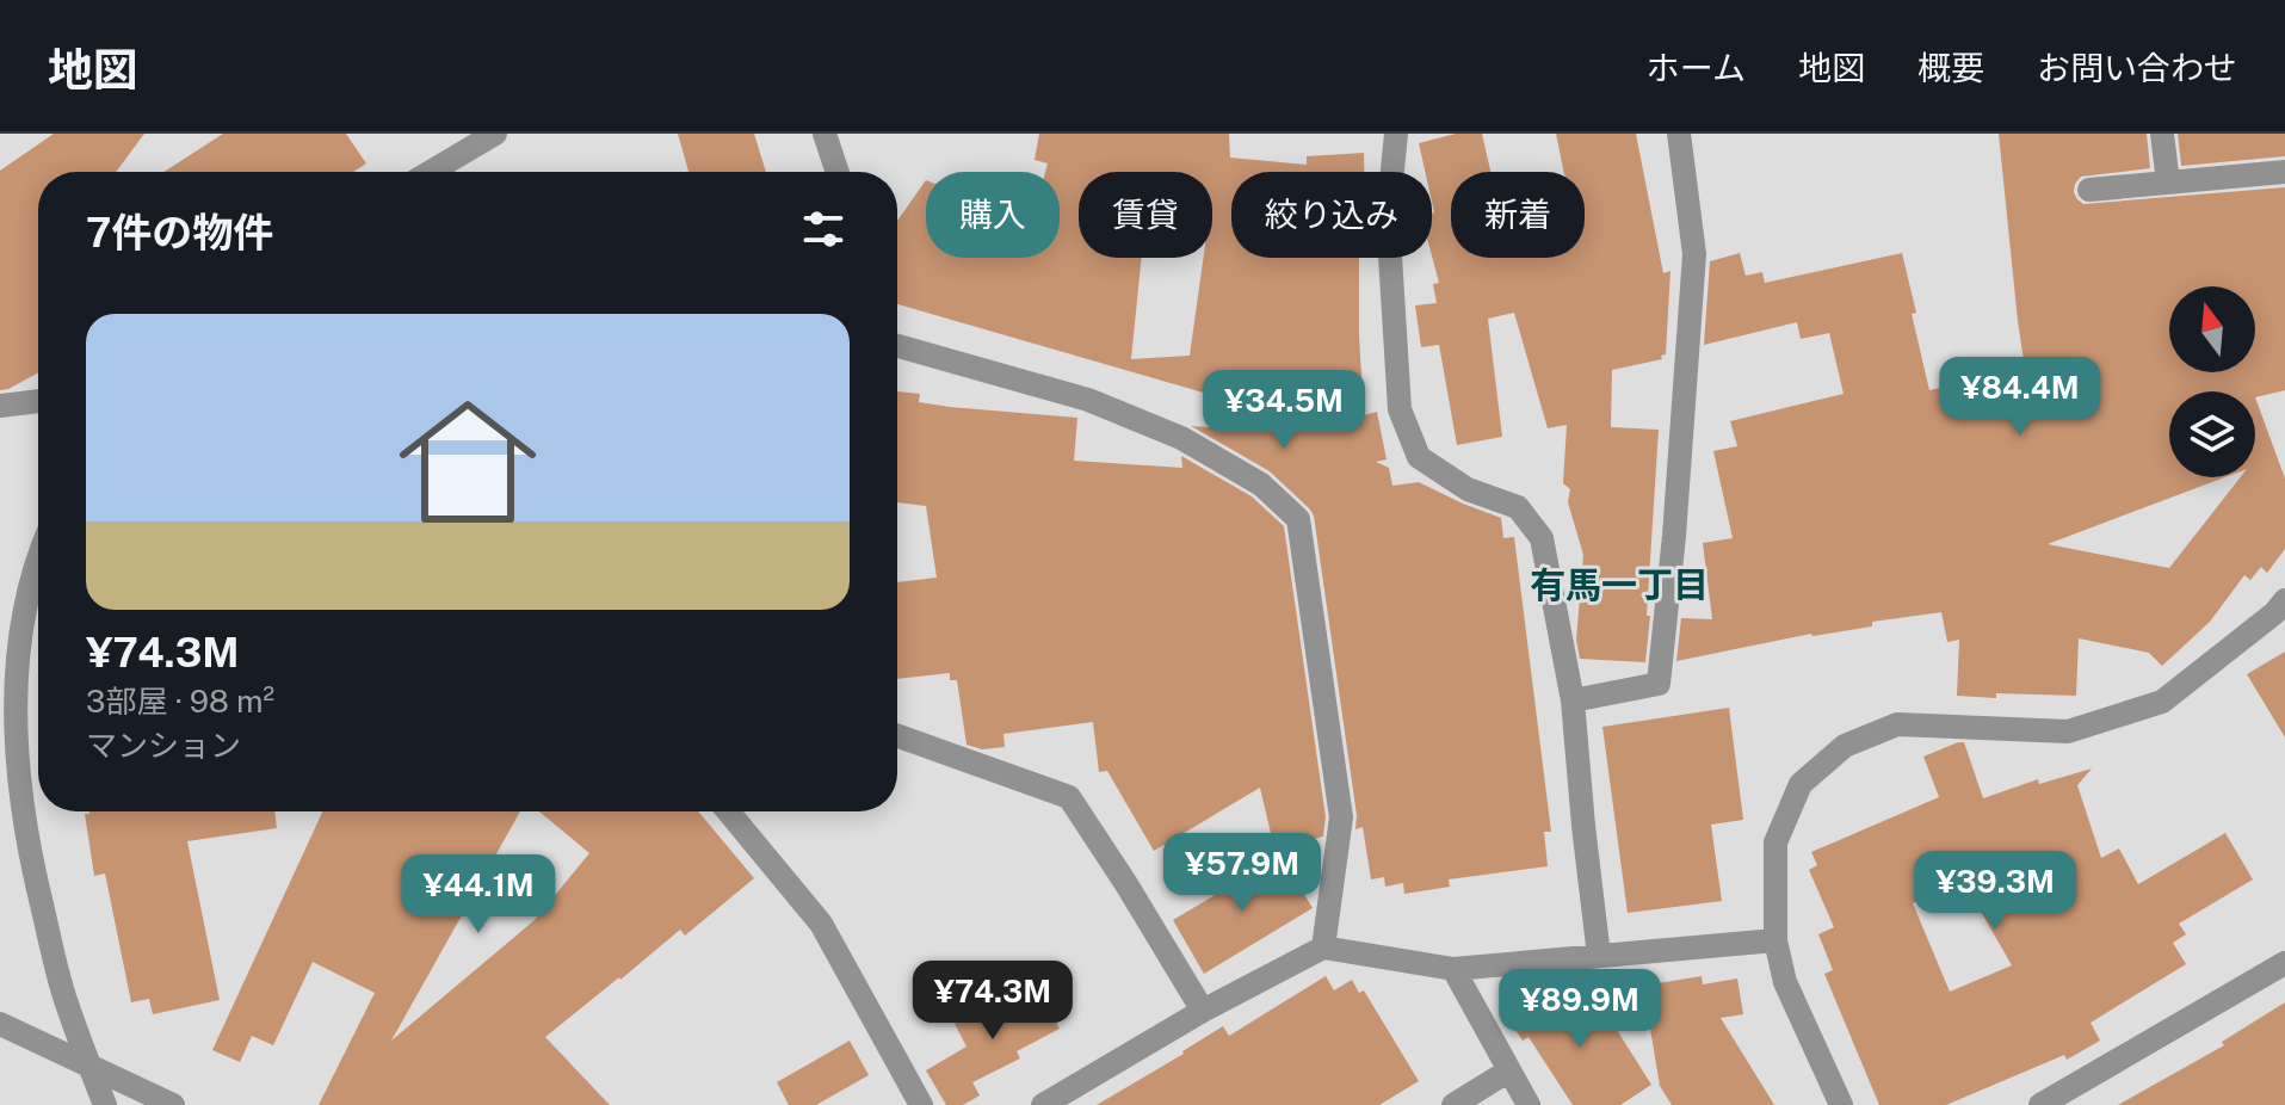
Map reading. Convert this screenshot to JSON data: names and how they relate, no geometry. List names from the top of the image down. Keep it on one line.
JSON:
{"districts":["有馬一丁目"],"north":"top","page":{"header":"地図","nav":["ホーム","地図","概要","お問い合わせ"],"chip":["購入","賃貸","絞り込み","新着"],"heading":"7件の物件","list":[{"name":"¥74.3M","note":"3部屋 · 98 m² · マンション"}],"price":["¥84.4M","¥34.5M","¥57.9M","¥39.3M","¥44.1M","¥74.3M","¥89.9M"]}}
